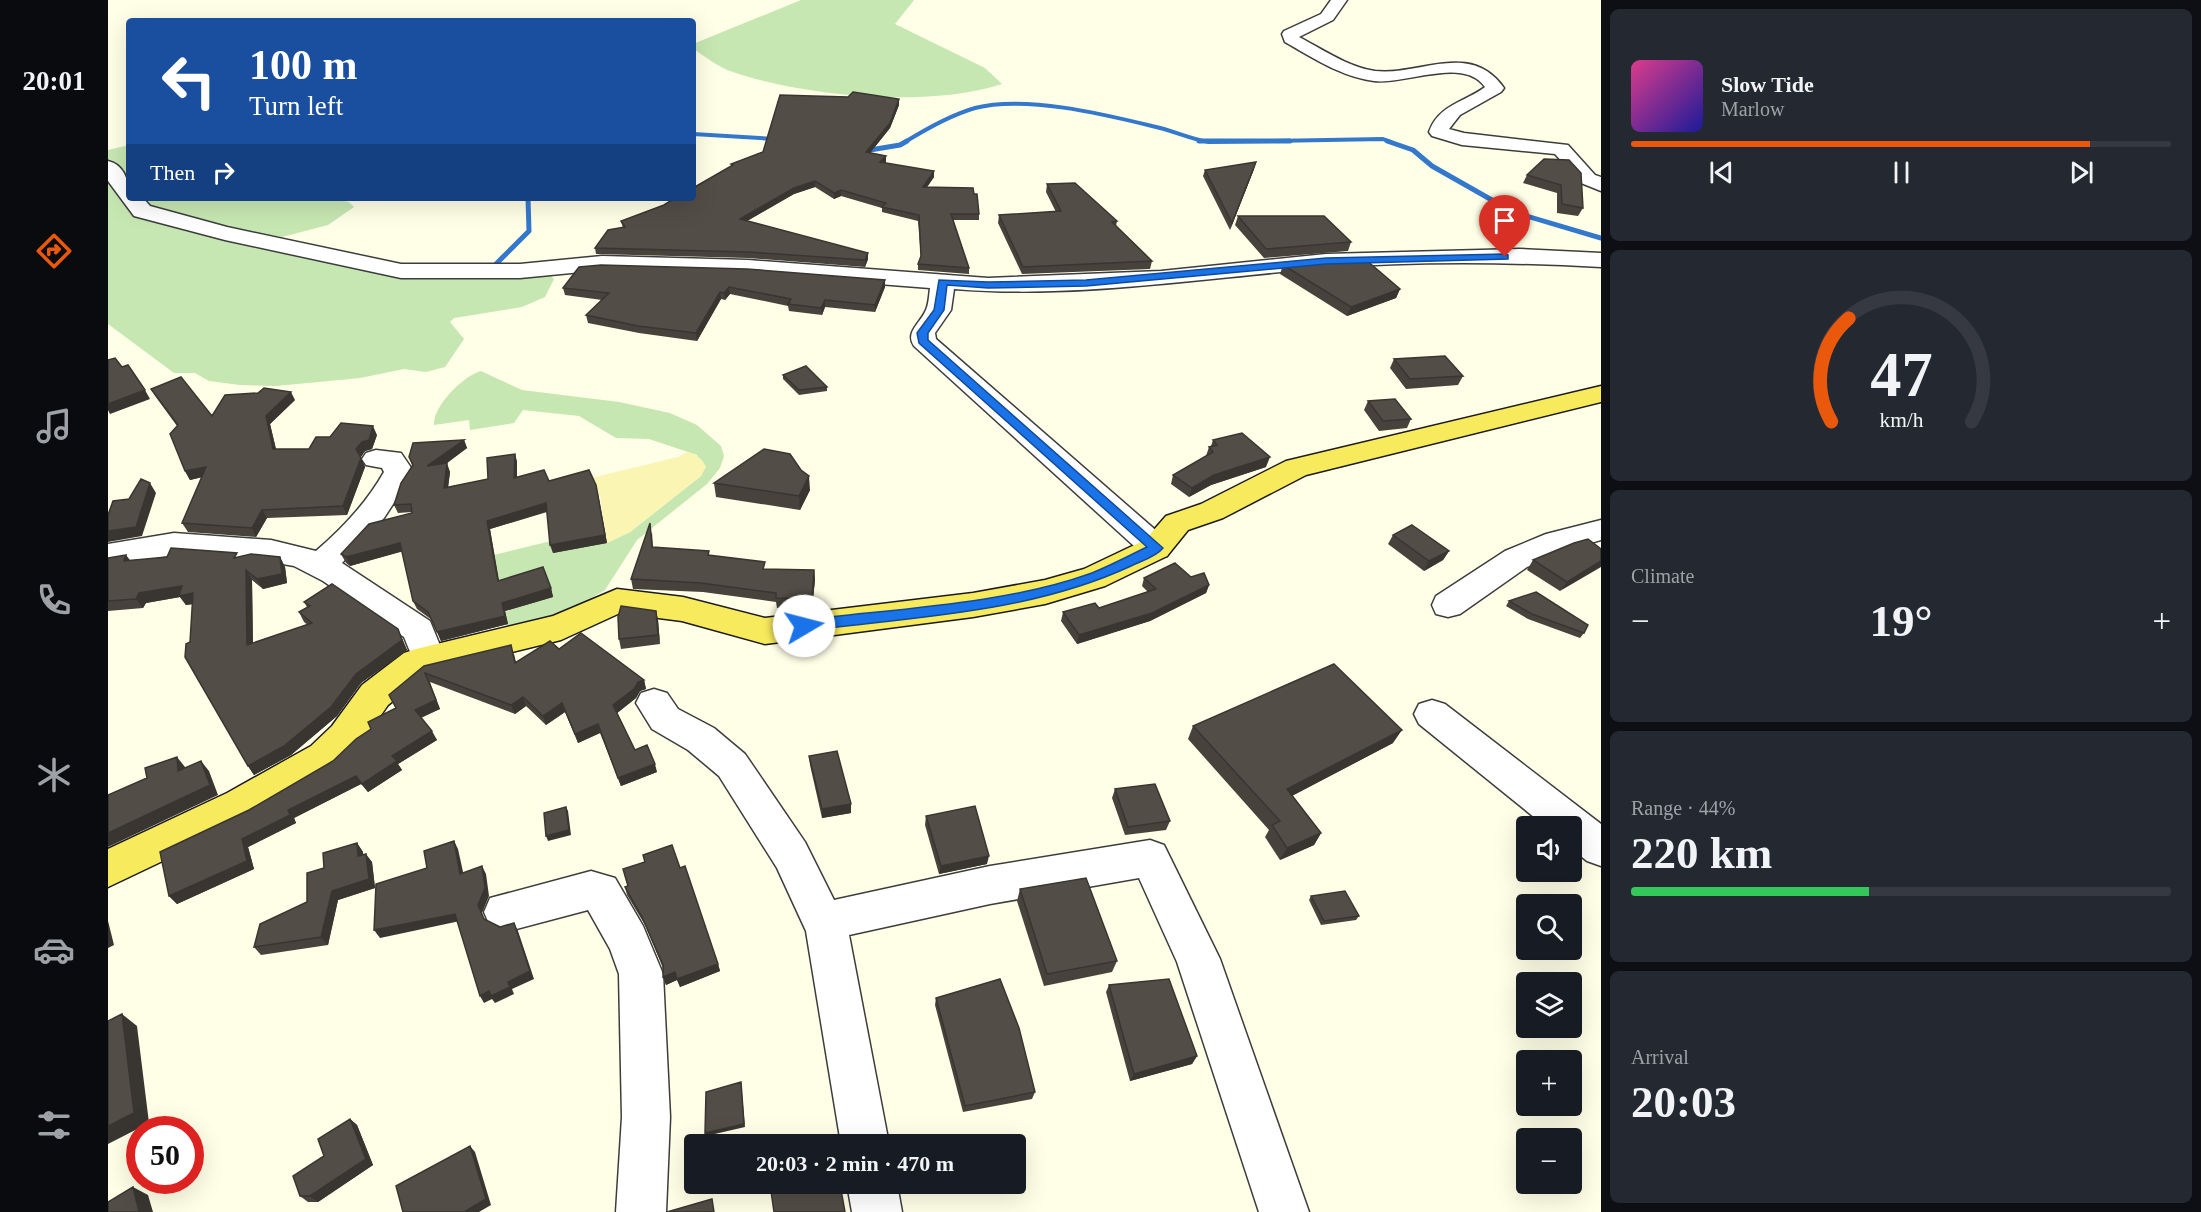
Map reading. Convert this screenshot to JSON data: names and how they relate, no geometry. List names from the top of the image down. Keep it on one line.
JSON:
{"page":{"tabs":"20:01","turn":["100 m","Turn left"],"song":["Slow Tide","Marlow"],"then":"Then","tile":["Climate",["Range · 44%","220 km"],["Arrival","20:03"]],"heat":["−","19°","+"],"map_buttons":["+","−"],"limit":"50","trip":"20:03 · 2 min · 470 m","gauge":["47","km/h"]}}
